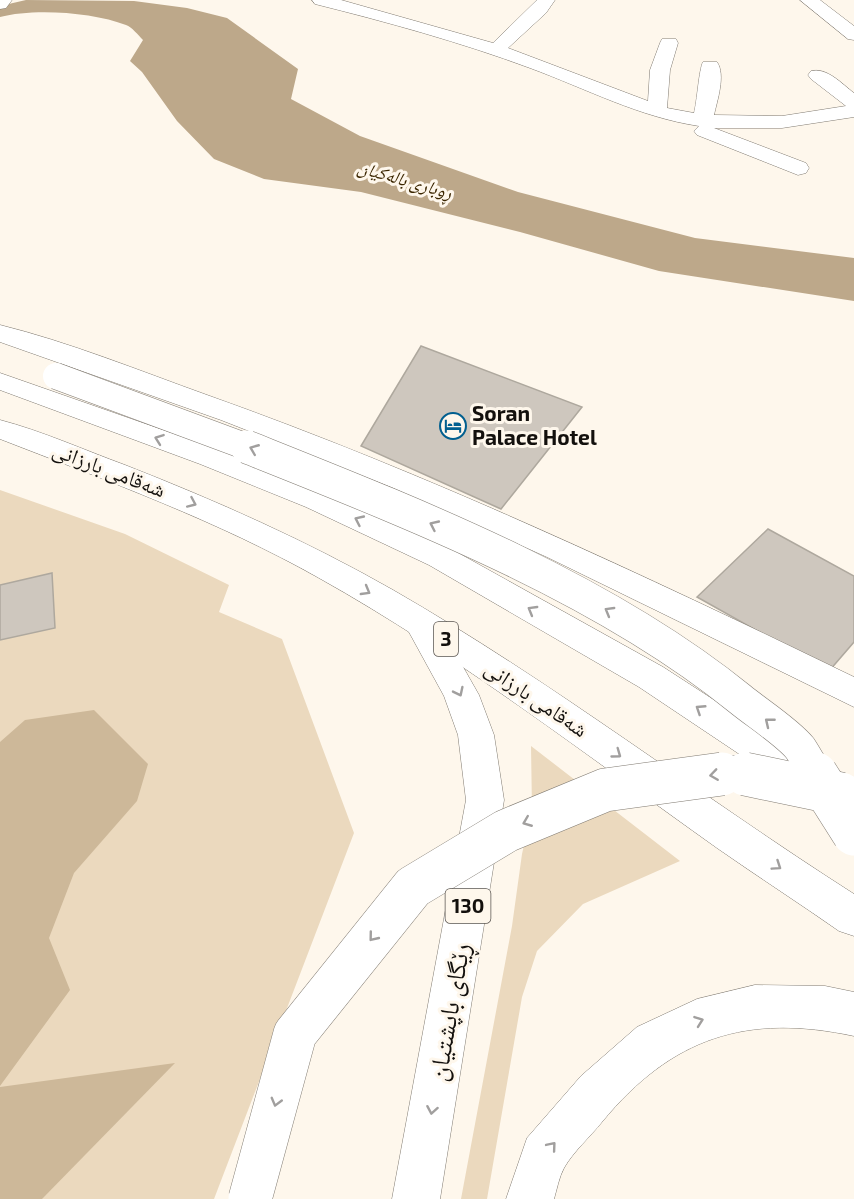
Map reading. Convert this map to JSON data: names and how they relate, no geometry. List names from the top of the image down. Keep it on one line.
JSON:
{"streets":{"main road":["شەقامی بارزانی","3","130","ڕێگای باپشتیان"]},"crossings":[["شەقامی بارزانی","ڕێگای باپشتیان"]],"one_way":["ڕێگای باپشتیان"],"water":["ڕوباری بالەکیان"],"places":{"hotel":["Soran Palace Hotel"]}}
